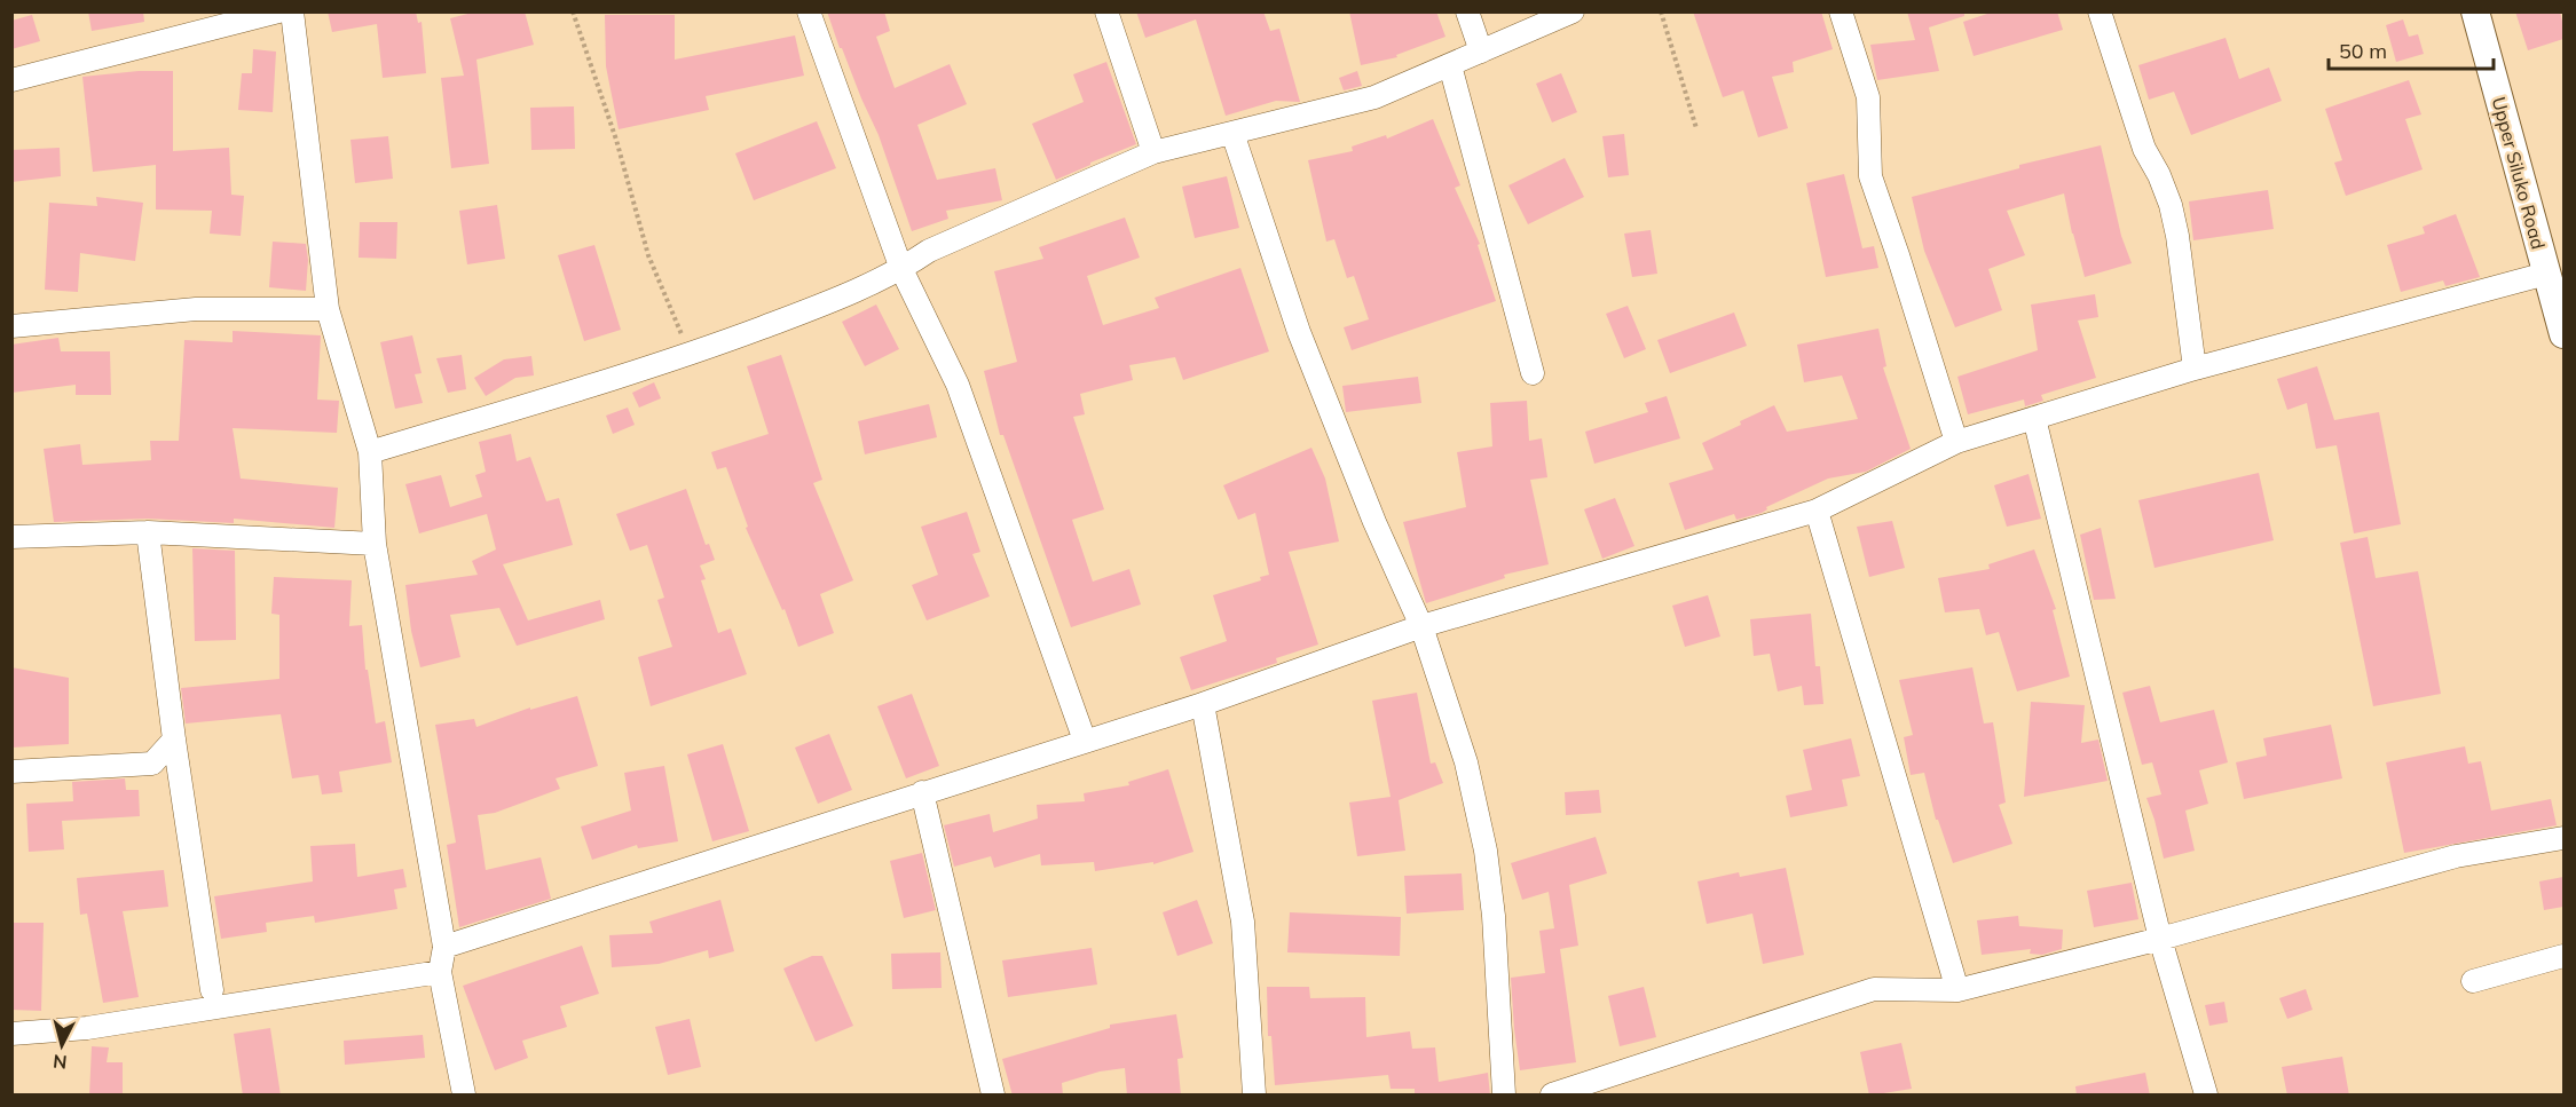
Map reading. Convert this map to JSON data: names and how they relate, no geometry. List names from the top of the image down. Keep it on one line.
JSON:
{"streets":{"main road":["Upper Siluko Road"]},"scale_bar":"50 m","north":"bottom"}
